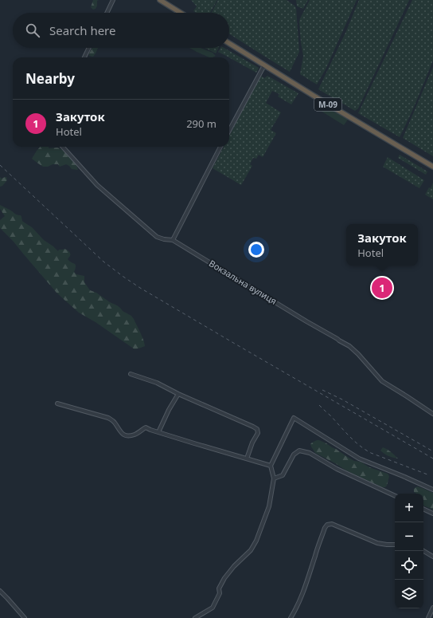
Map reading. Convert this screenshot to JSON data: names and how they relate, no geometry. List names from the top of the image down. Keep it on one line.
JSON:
{"streets":{"highway":["М-09"],"street":["Вокзальна вулиця"]},"page":{"search":"Search here","heading":"Nearby","list":[{"mark":"1","name":"Закуток","note":"Hotel","value":"290 m"}],"popup":["Закуток","Hotel"],"pins":"1","map_buttons":["+","−"]}}
